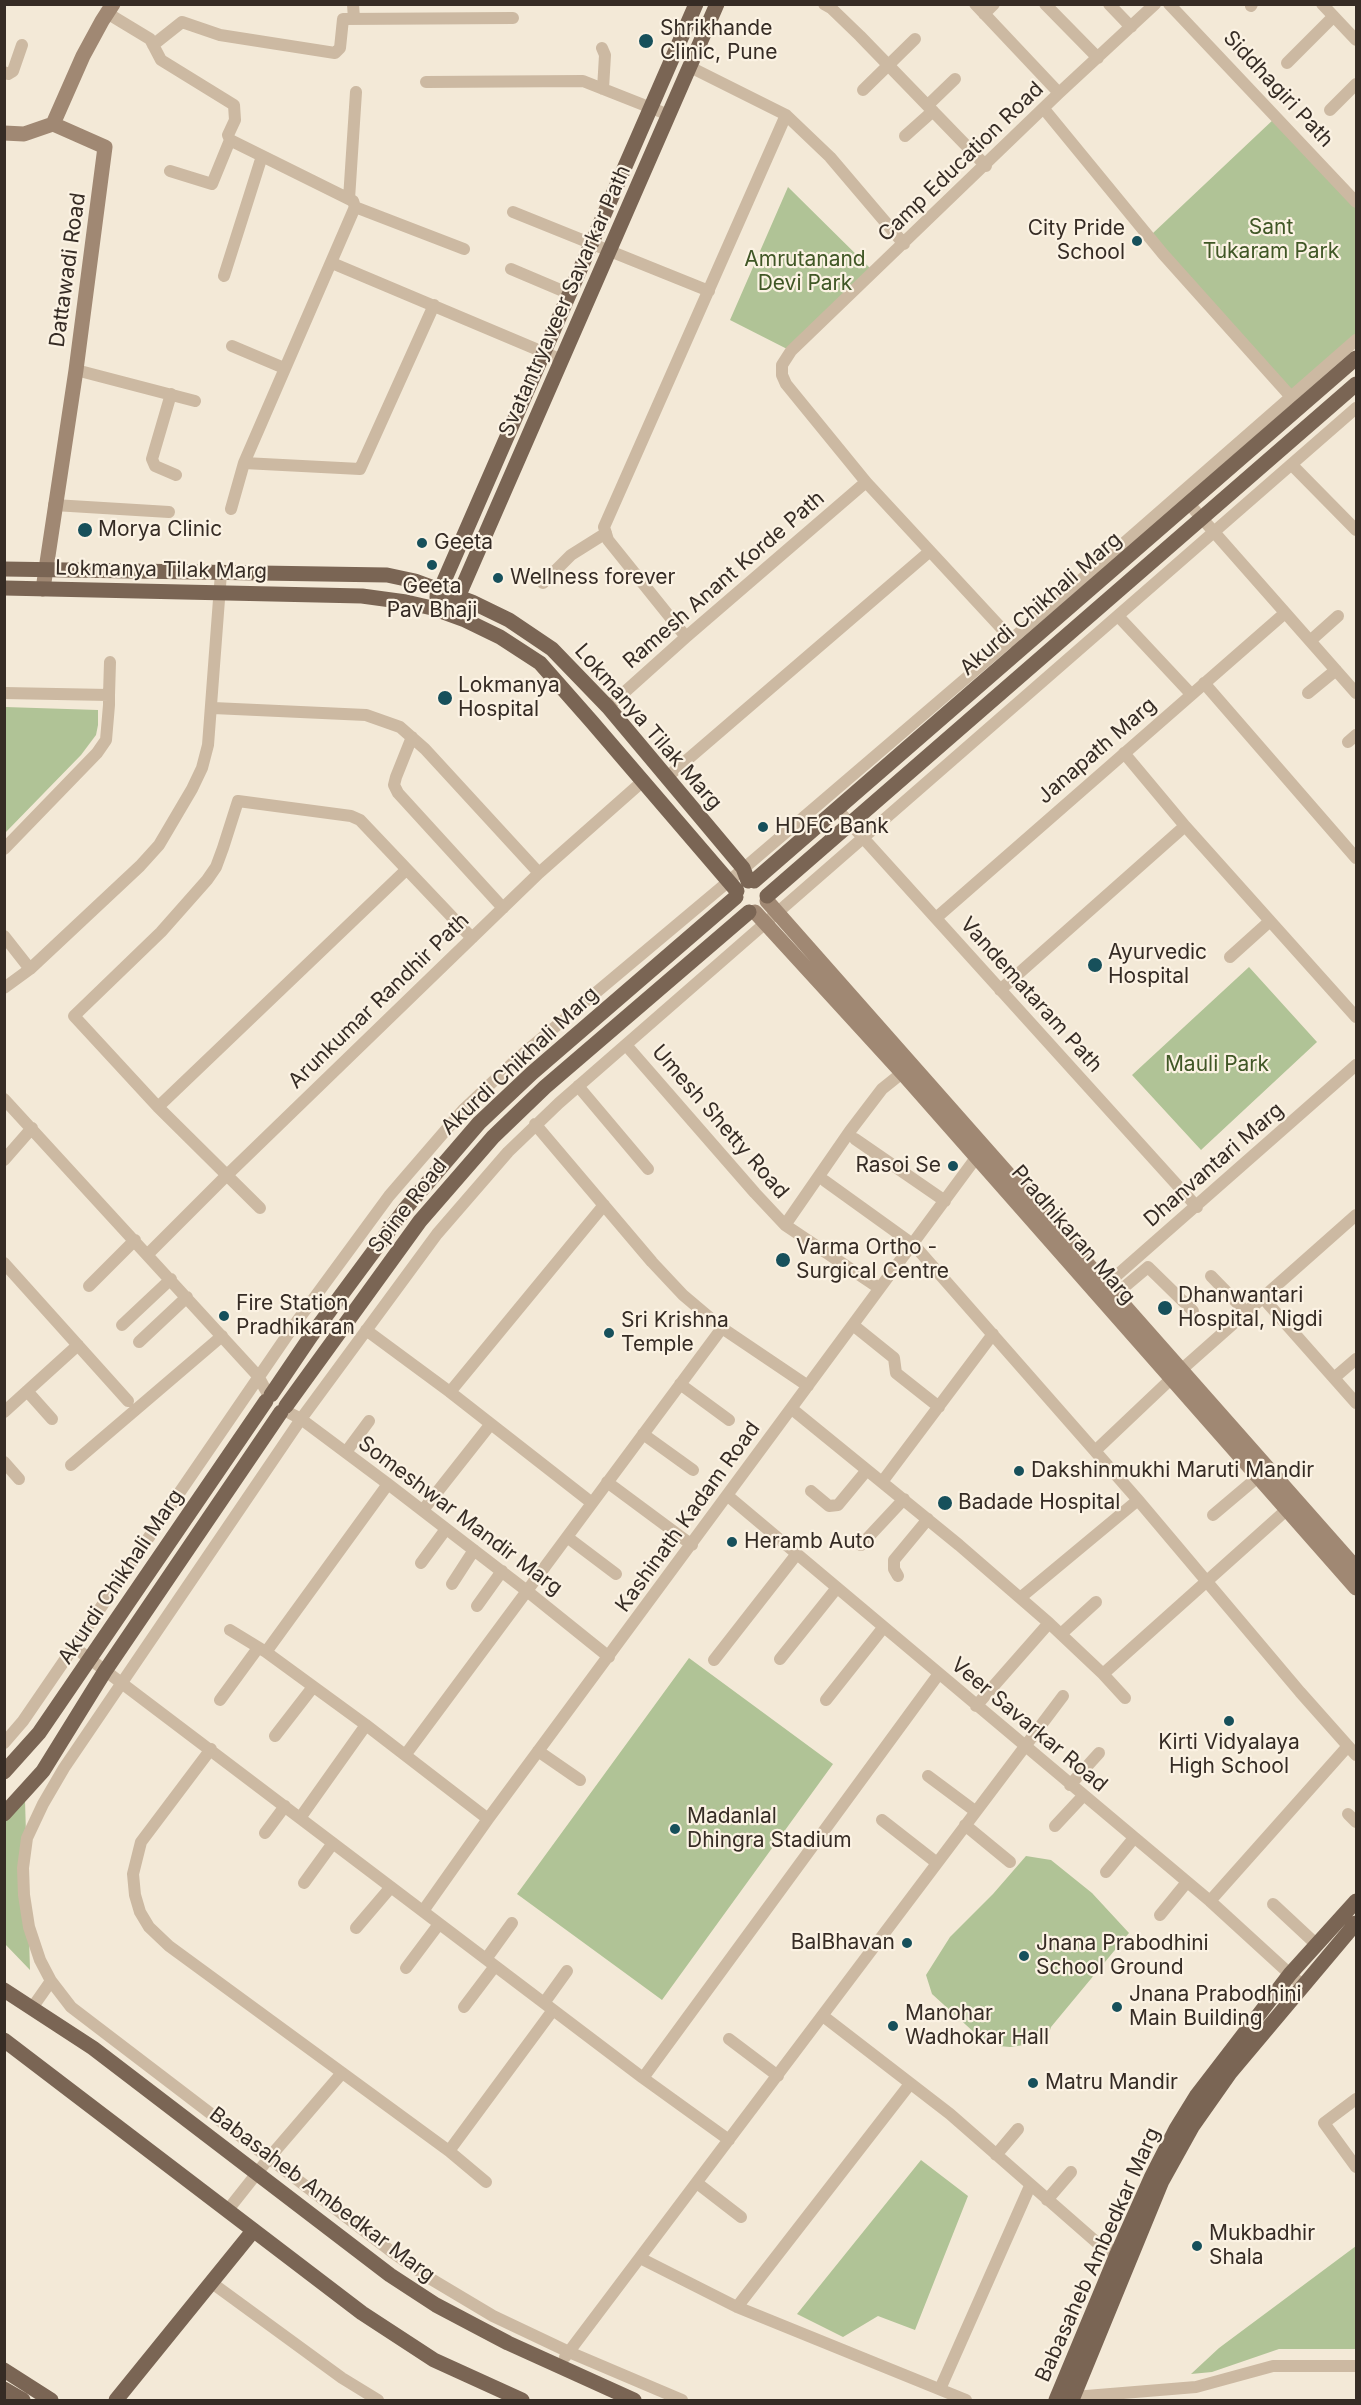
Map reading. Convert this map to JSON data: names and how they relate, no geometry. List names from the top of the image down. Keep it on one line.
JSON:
{"streets":{"main road":["Svatantryaveer Savarkar Path","Lokmanya Tilak Marg","Akurdi Chikhali Marg","Spine Road","Babasaheb Ambedkar Marg"],"street":["Siddhagiri Path","Camp Education Road","Dattawadi Road","Ramesh Anant Korde Path","Janapath Marg","Vandemataram Path","Arunkumar Randhir Path","Umesh Shetty Road","Dhanvantari Marg","Pradhikaran Marg","Someshwar Mandir Marg","Kashinath Kadam Road","Veer Savarkar Road"]},"crossings":[["Camp Education Road","Ramesh Anant Korde Path"],["Camp Education Road","Akurdi Chikhali Marg"],["Dattawadi Road","Lokmanya Tilak Marg"],["Svatantryaveer Savarkar Path","Lokmanya Tilak Marg"],["Lokmanya Tilak Marg","Ramesh Anant Korde Path"],["Lokmanya Tilak Marg","Akurdi Chikhali Marg"],["Lokmanya Tilak Marg","Arunkumar Randhir Path"],["Akurdi Chikhali Marg","Vandemataram Path"],["Akurdi Chikhali Marg","Spine Road"],["Akurdi Chikhali Marg","Pradhikaran Marg"],["Akurdi Chikhali Marg","Someshwar Mandir Marg"],["Akurdi Chikhali Marg","Babasaheb Ambedkar Marg"],["Janapath Marg","Vandemataram Path"],["Vandemataram Path","Dhanvantari Marg"],["Vandemataram Path","Babasaheb Ambedkar Marg"],["Umesh Shetty Road","Pradhikaran Marg"],["Umesh Shetty Road","Kashinath Kadam Road"],["Umesh Shetty Road","Babasaheb Ambedkar Marg"],["Dhanvantari Marg","Pradhikaran Marg"],["Spine Road","Pradhikaran Marg"],["Spine Road","Someshwar Mandir Marg"],["Spine Road","Babasaheb Ambedkar Marg"],["Pradhikaran Marg","Kashinath Kadam Road"],["Pradhikaran Marg","Babasaheb Ambedkar Marg"],["Someshwar Mandir Marg","Kashinath Kadam Road"],["Someshwar Mandir Marg","Babasaheb Ambedkar Marg"],["Kashinath Kadam Road","Veer Savarkar Road"],["Veer Savarkar Road","Babasaheb Ambedkar Marg"]],"parks":["Sant Tukaram Park","Amrutanand Devi Park","Mauli Park"],"places":["Shrikhande Clinic, Pune","City Pride School","Morya Clinic","Geeta","Geeta Pav Bhaji","Wellness forever","Lokmanya Hospital","HDFC Bank","Ayurvedic Hospital","Rasoi Se","Varma Ortho - Surgical Centre","Dhanwantari Hospital, Nigdi","Fire Station Pradhikaran","Sri Krishna Temple","Dakshinmukhi Maruti Mandir","Badade Hospital","Heramb Auto","Kirti Vidyalaya High School","Madanlal Dhingra Stadium","BalBhavan","Jnana Prabodhini School Ground","Jnana Prabodhini Main Building","Manohar Wadhokar Hall","Matru Mandir","Mukbadhir Shala"]}
